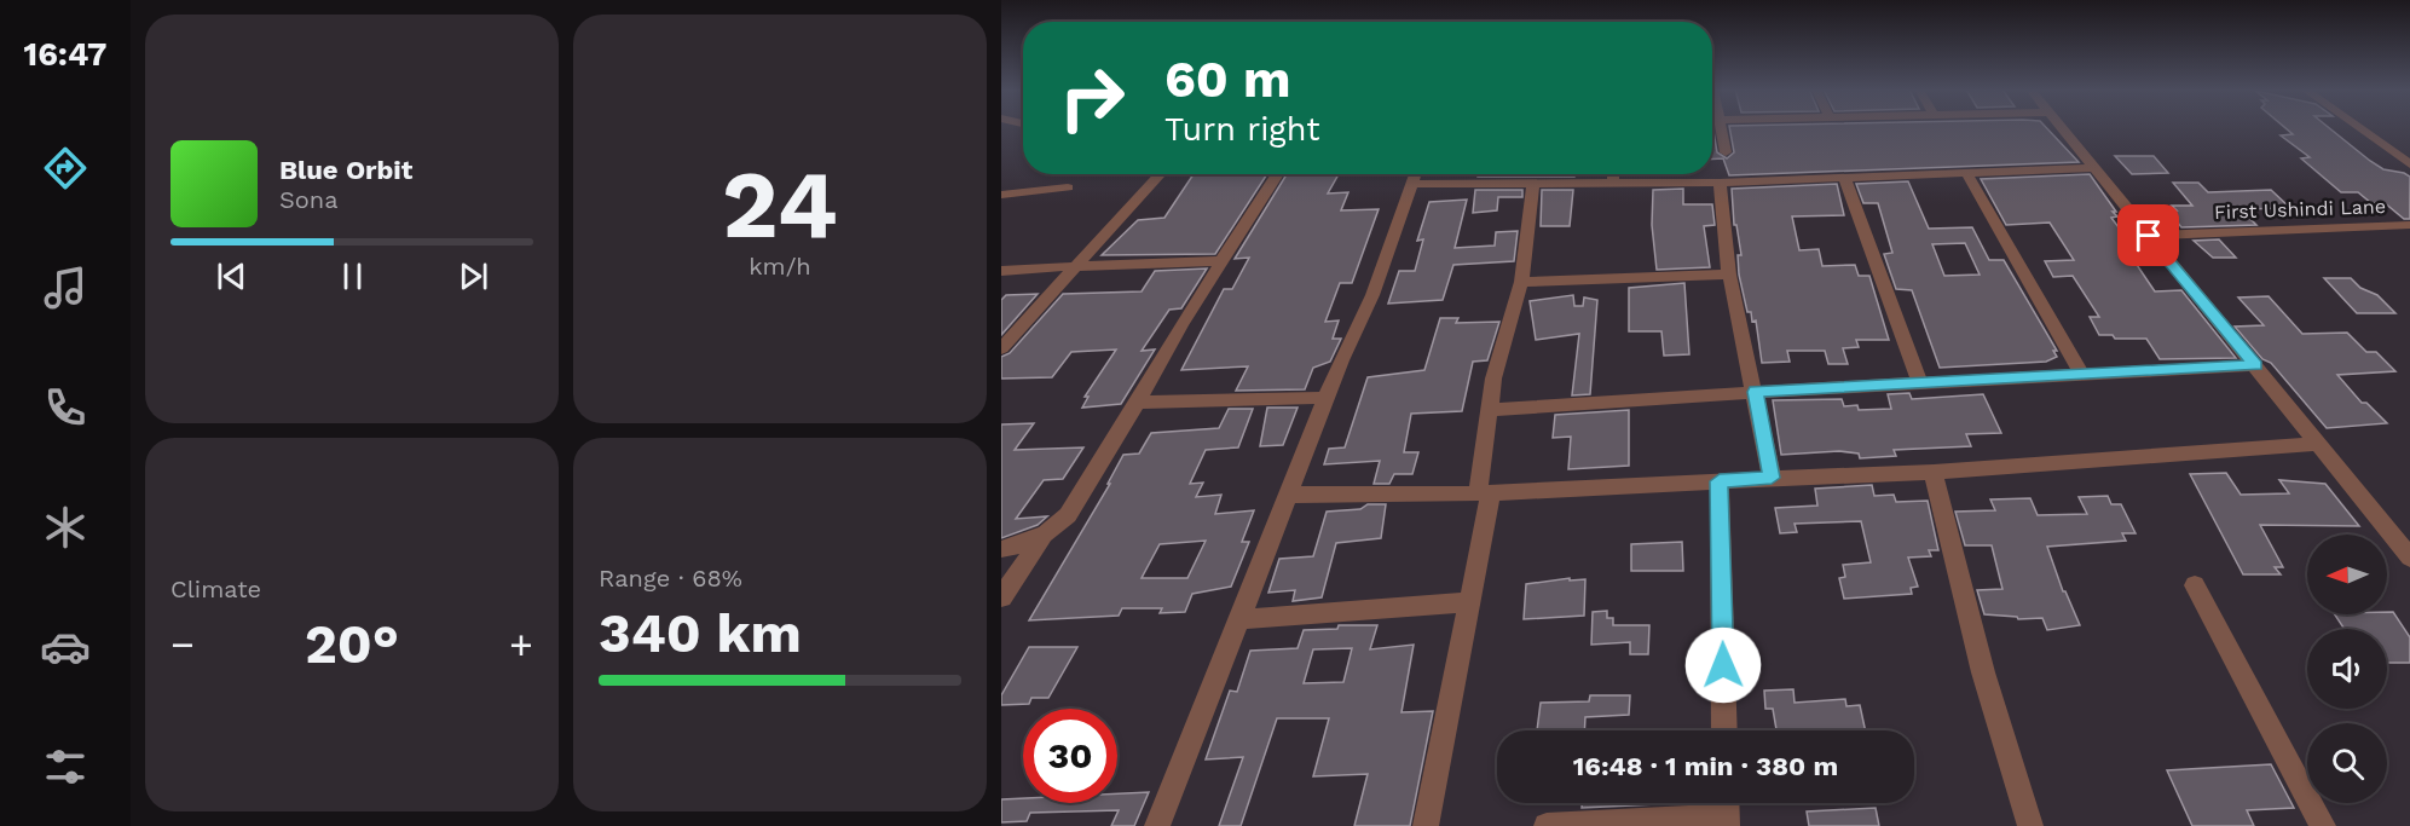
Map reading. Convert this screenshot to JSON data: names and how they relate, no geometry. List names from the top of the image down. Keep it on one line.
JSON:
{"streets":{"street":["First Ushindi Lane"]},"north":"left","page":{"tabs":"16:47","tile":[["24","km/h"],"Climate",["Range · 68%","340 km"]],"turn":["60 m","Turn right"],"song":["Blue Orbit","Sona"],"heat":["−","20°","+"],"limit":"30","trip":"16:48 · 1 min · 380 m"}}
